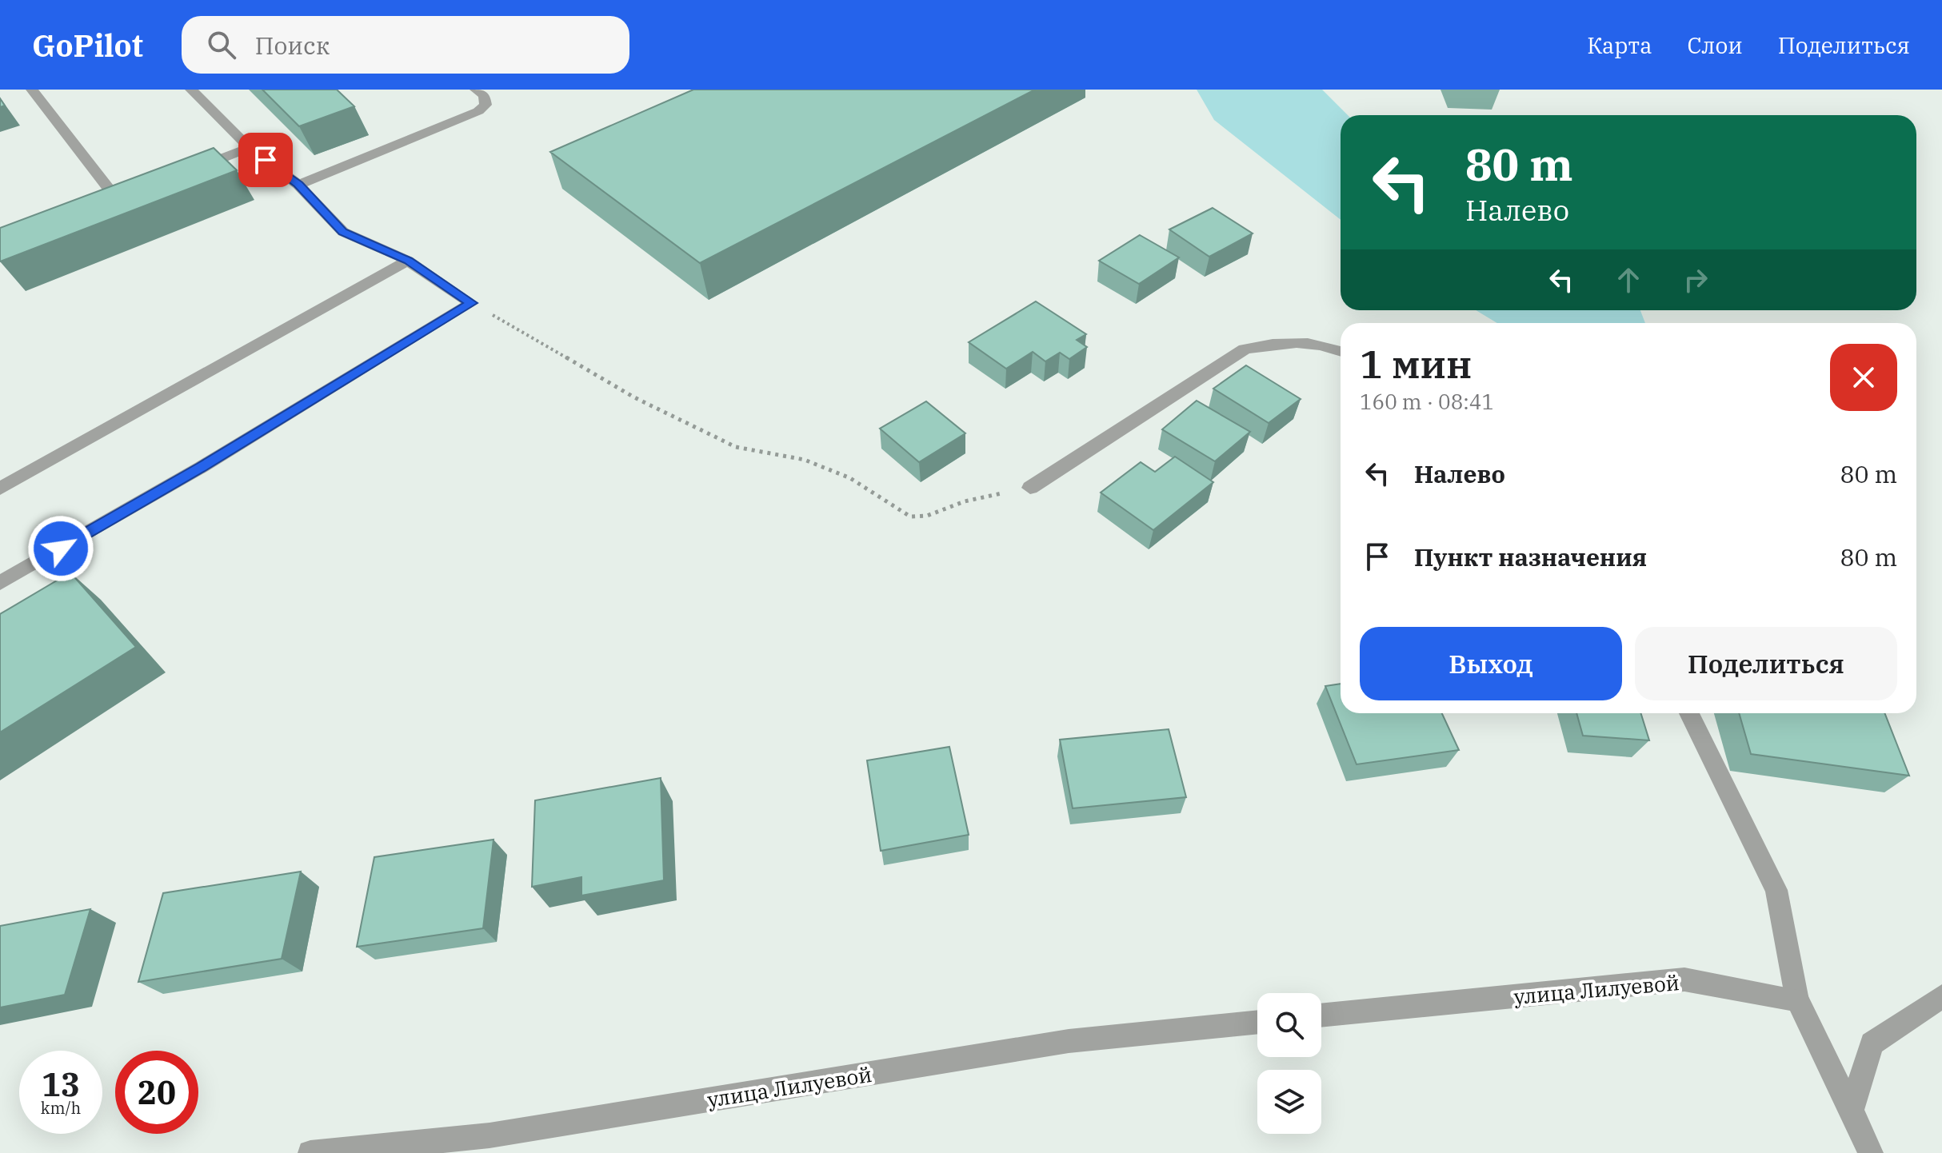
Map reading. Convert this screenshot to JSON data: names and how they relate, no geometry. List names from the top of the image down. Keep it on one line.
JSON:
{"streets":{"street":["улица Лилуевой"]},"page":{"header":"GoPilot","search":"Поиск","nav":["Карта","Слои","Поделиться"],"turn":["80 m","Налево"],"heading":["1 мин","160 m · 08:41"],"list":[{"name":"Налево","value":"80 m"},{"name":"Пункт назначения","value":"80 m"}],"buttons":["Выход","Поделиться"],"speed":"13 km/h","limit":"20"}}
